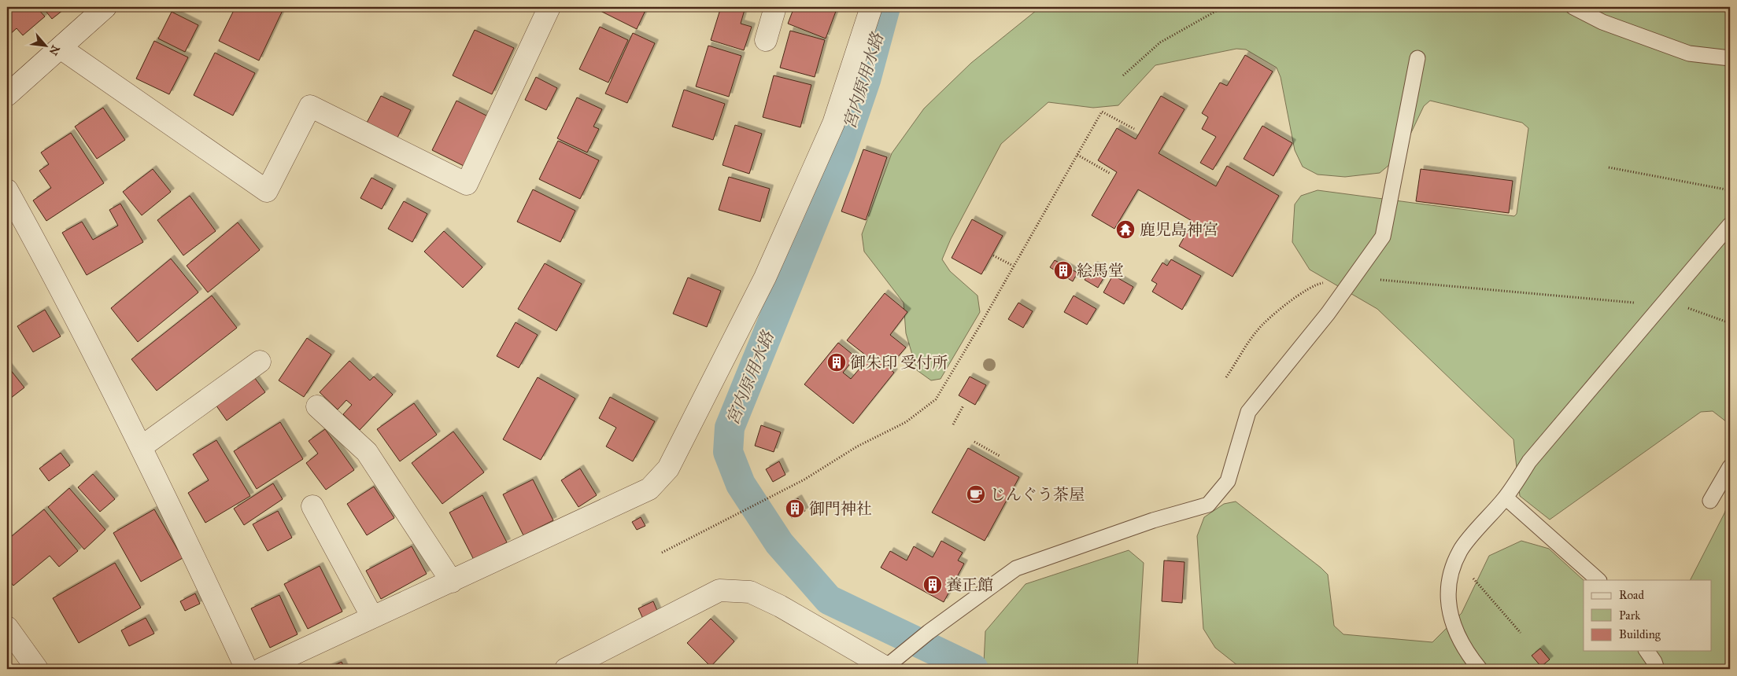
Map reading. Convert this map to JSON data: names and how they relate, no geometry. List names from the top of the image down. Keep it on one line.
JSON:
{"water":["宮内原用水路"],"places":{"temple":["鹿児島神宮"],"building":["絵馬堂","御朱印 受付所","御門神社","養正館"],"cafe":["じんぐう茶屋"]},"legend":["Road","Park","Building"],"north":"bottom right"}
